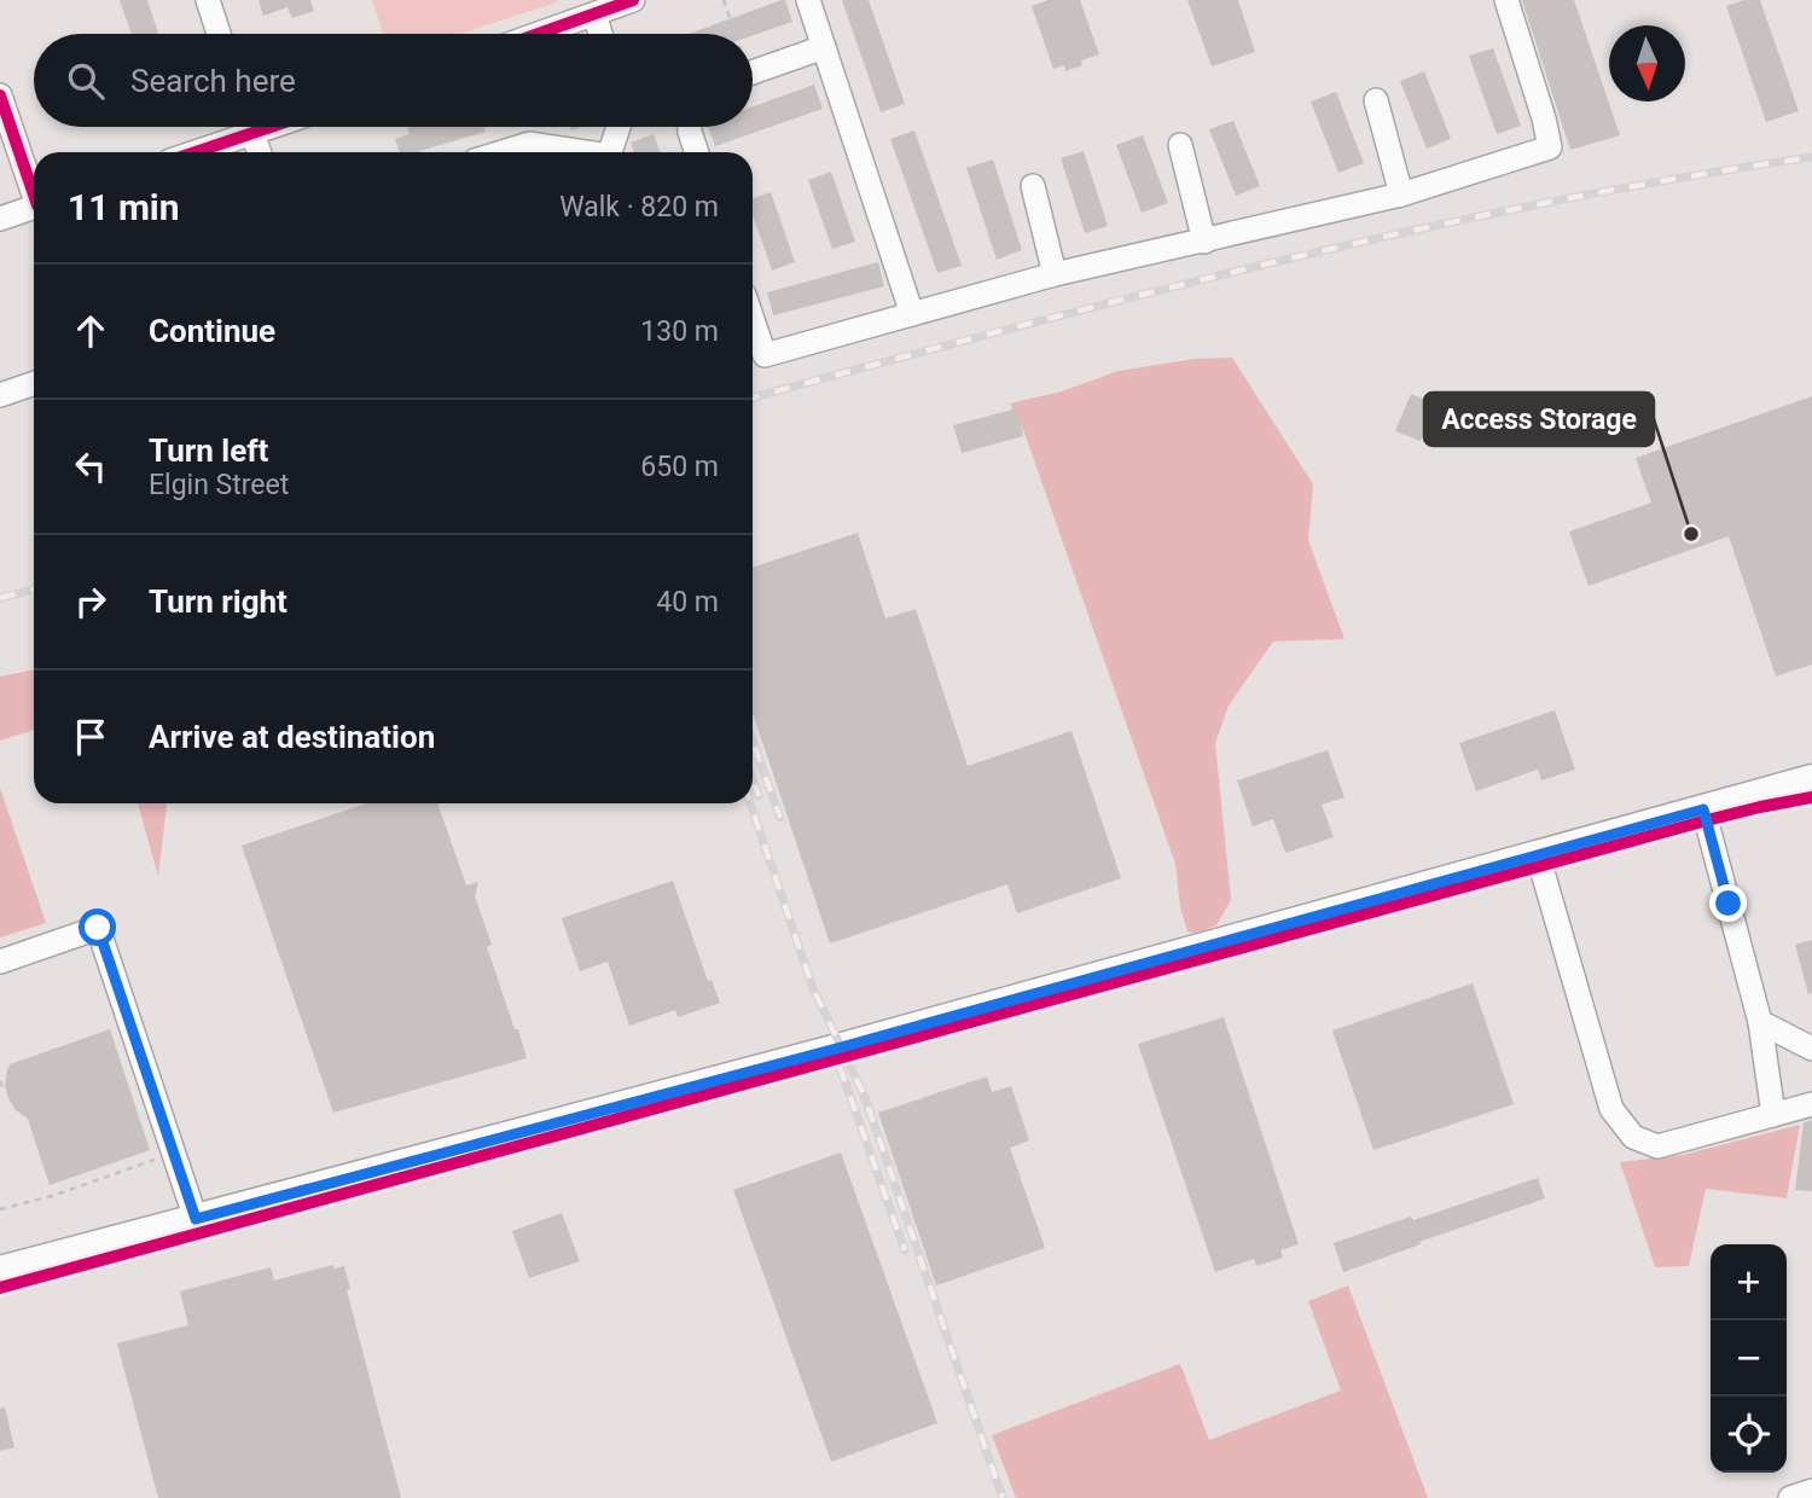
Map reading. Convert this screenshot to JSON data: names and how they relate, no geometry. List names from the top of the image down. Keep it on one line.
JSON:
{"places":["Access Storage"],"north":"bottom","page":{"search":"Search here","heading":["11 min","Walk · 820 m"],"list":[["Continue","130 m"],["Turn left","Elgin Street","650 m"],["Turn right","40 m"],"Arrive at destination"],"map_buttons":["+","−"]}}
